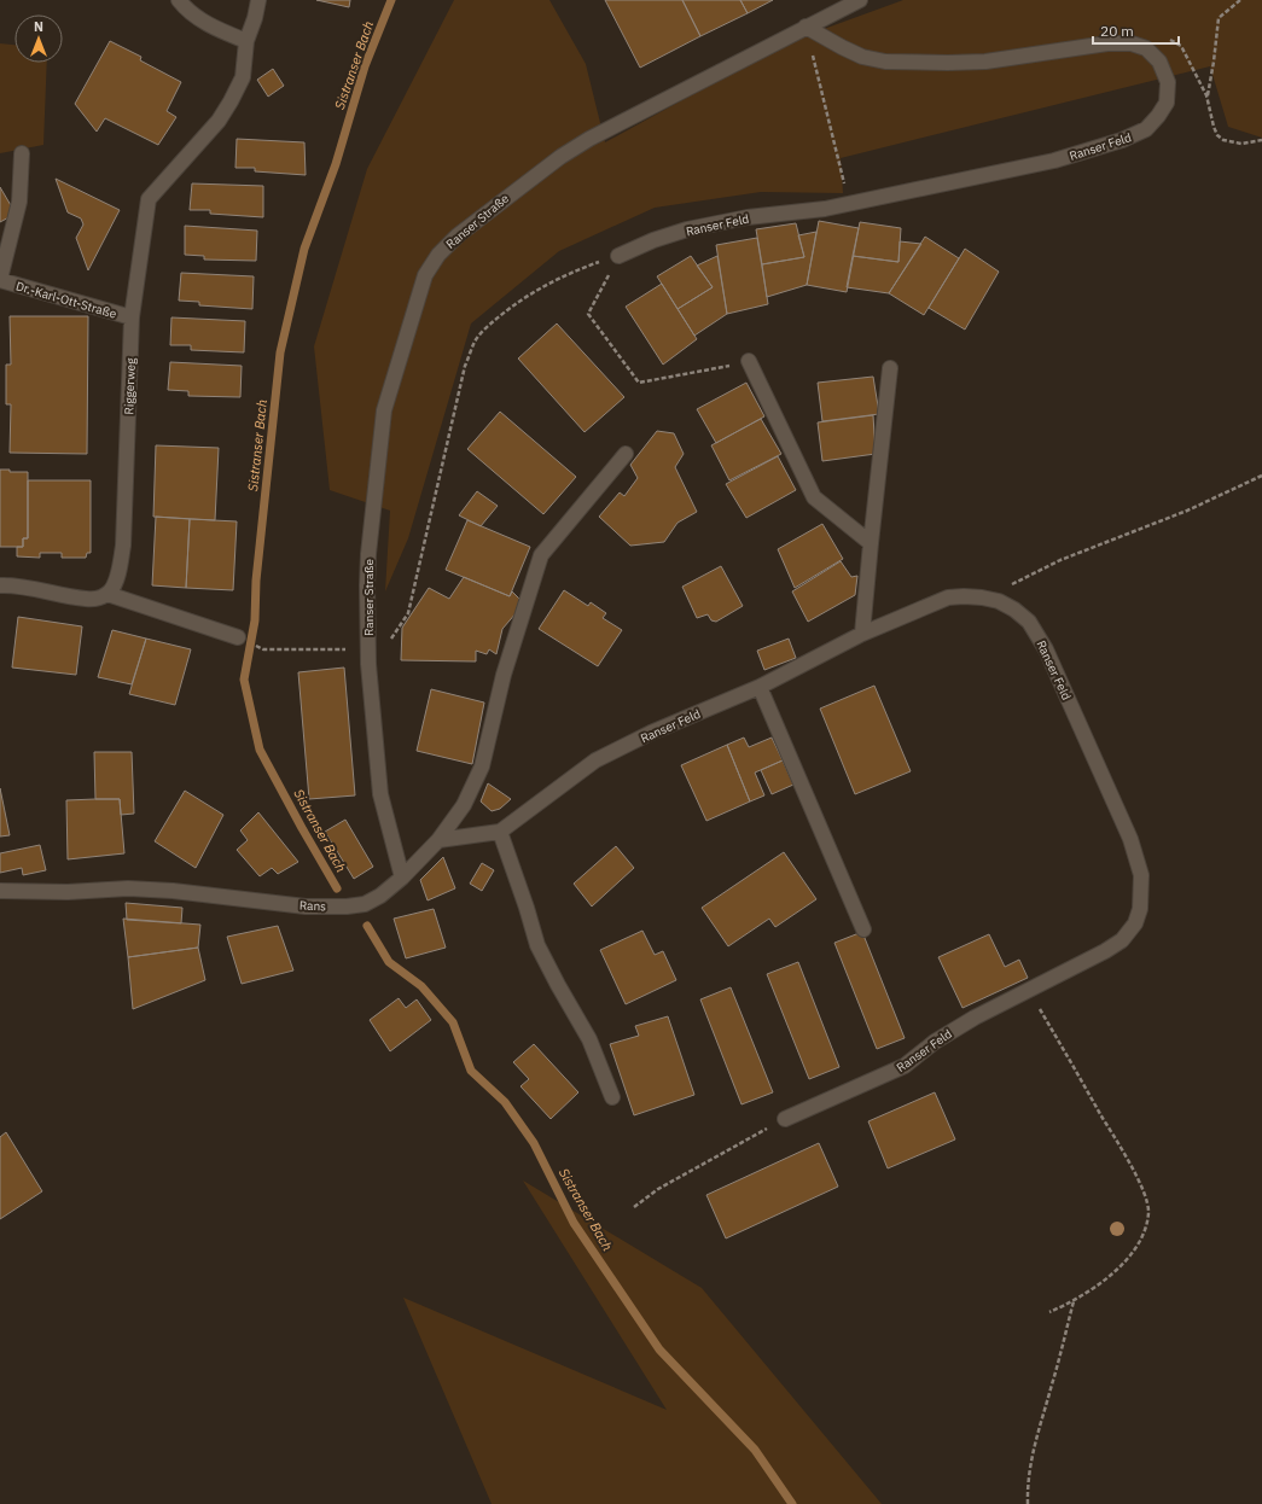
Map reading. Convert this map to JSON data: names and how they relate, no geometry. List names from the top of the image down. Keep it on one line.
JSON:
{"streets":{"street":["Ranser Feld","Ranser Straße","Dr.-Karl-Ott-Straße","Riggerweg","Rans"]},"crossings":[["Dr.-Karl-Ott-Straße","Riggerweg"]],"water":["Sistranser Bach"],"scale_bar":"20 m","north":"top"}
